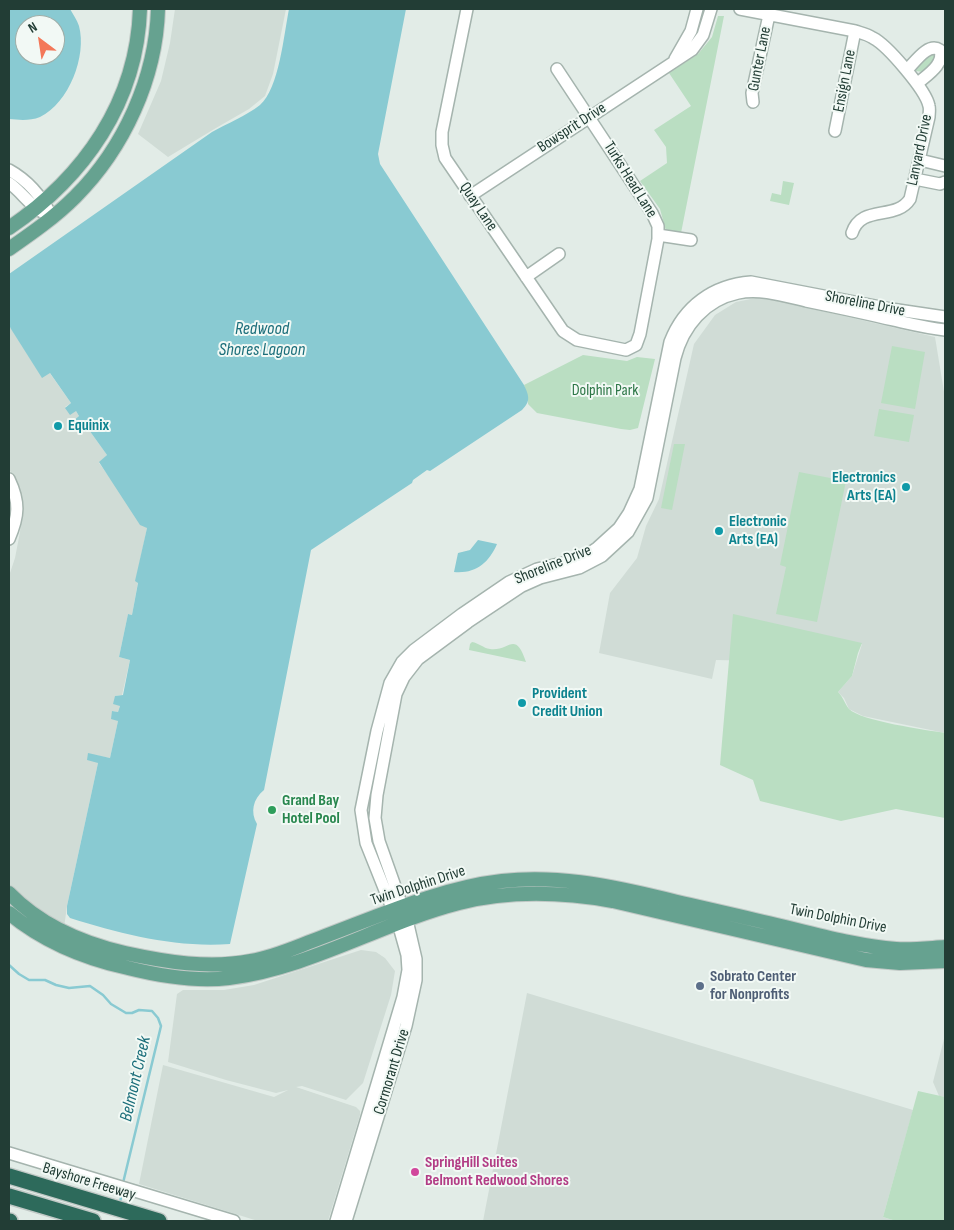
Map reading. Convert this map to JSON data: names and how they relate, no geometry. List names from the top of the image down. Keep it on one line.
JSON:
{"streets":{"highway":["Bayshore Freeway"],"main road":["Twin Dolphin Drive"],"street":["Gunter Lane","Ensign Lane","Bowsprit Drive","Lanyard Drive","Turks Head Lane","Quay Lane","Shoreline Drive","Cormorant Drive"]},"crossings":[["Gunter Lane","Lanyard Drive"],["Ensign Lane","Lanyard Drive"],["Bowsprit Drive","Turks Head Lane"],["Bowsprit Drive","Quay Lane"],["Turks Head Lane","Quay Lane"],["Shoreline Drive","Twin Dolphin Drive"],["Shoreline Drive","Cormorant Drive"],["Twin Dolphin Drive","Cormorant Drive"]],"water":["Redwood Shores Lagoon","Belmont Creek"],"parks":["Dolphin Park"],"places":["Equinix","Electronics Arts (EA)","Electronic Arts (EA)","Provident Credit Union","Grand Bay Hotel Pool","Sobrato Center for Nonprofits","SpringHill Suites Belmont Redwood Shores"],"north":"top left"}
